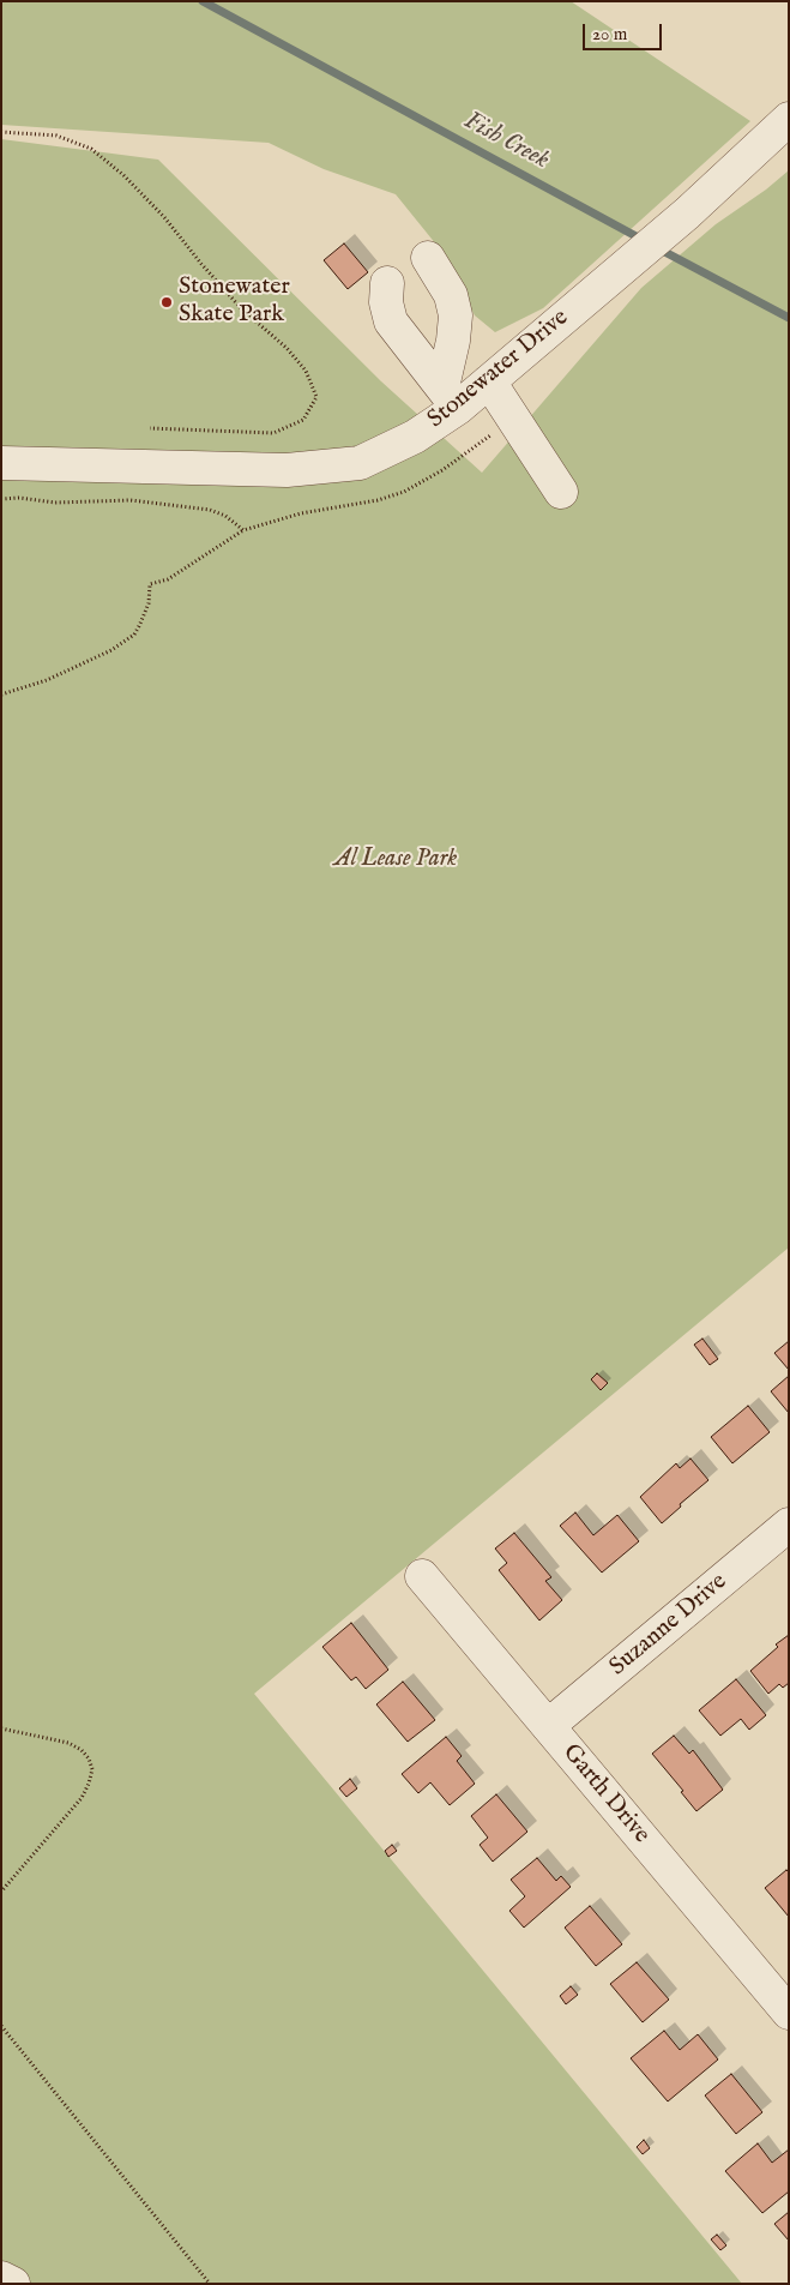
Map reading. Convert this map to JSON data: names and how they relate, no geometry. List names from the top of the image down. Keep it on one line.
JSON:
{"streets":{"street":["Stonewater Drive","Suzanne Drive","Garth Drive"]},"crossings":[["Suzanne Drive","Garth Drive"]],"water":["Fish Creek"],"parks":["Al Lease Park"],"places":["Stonewater Skate Park"],"scale_bar":"20 m"}
